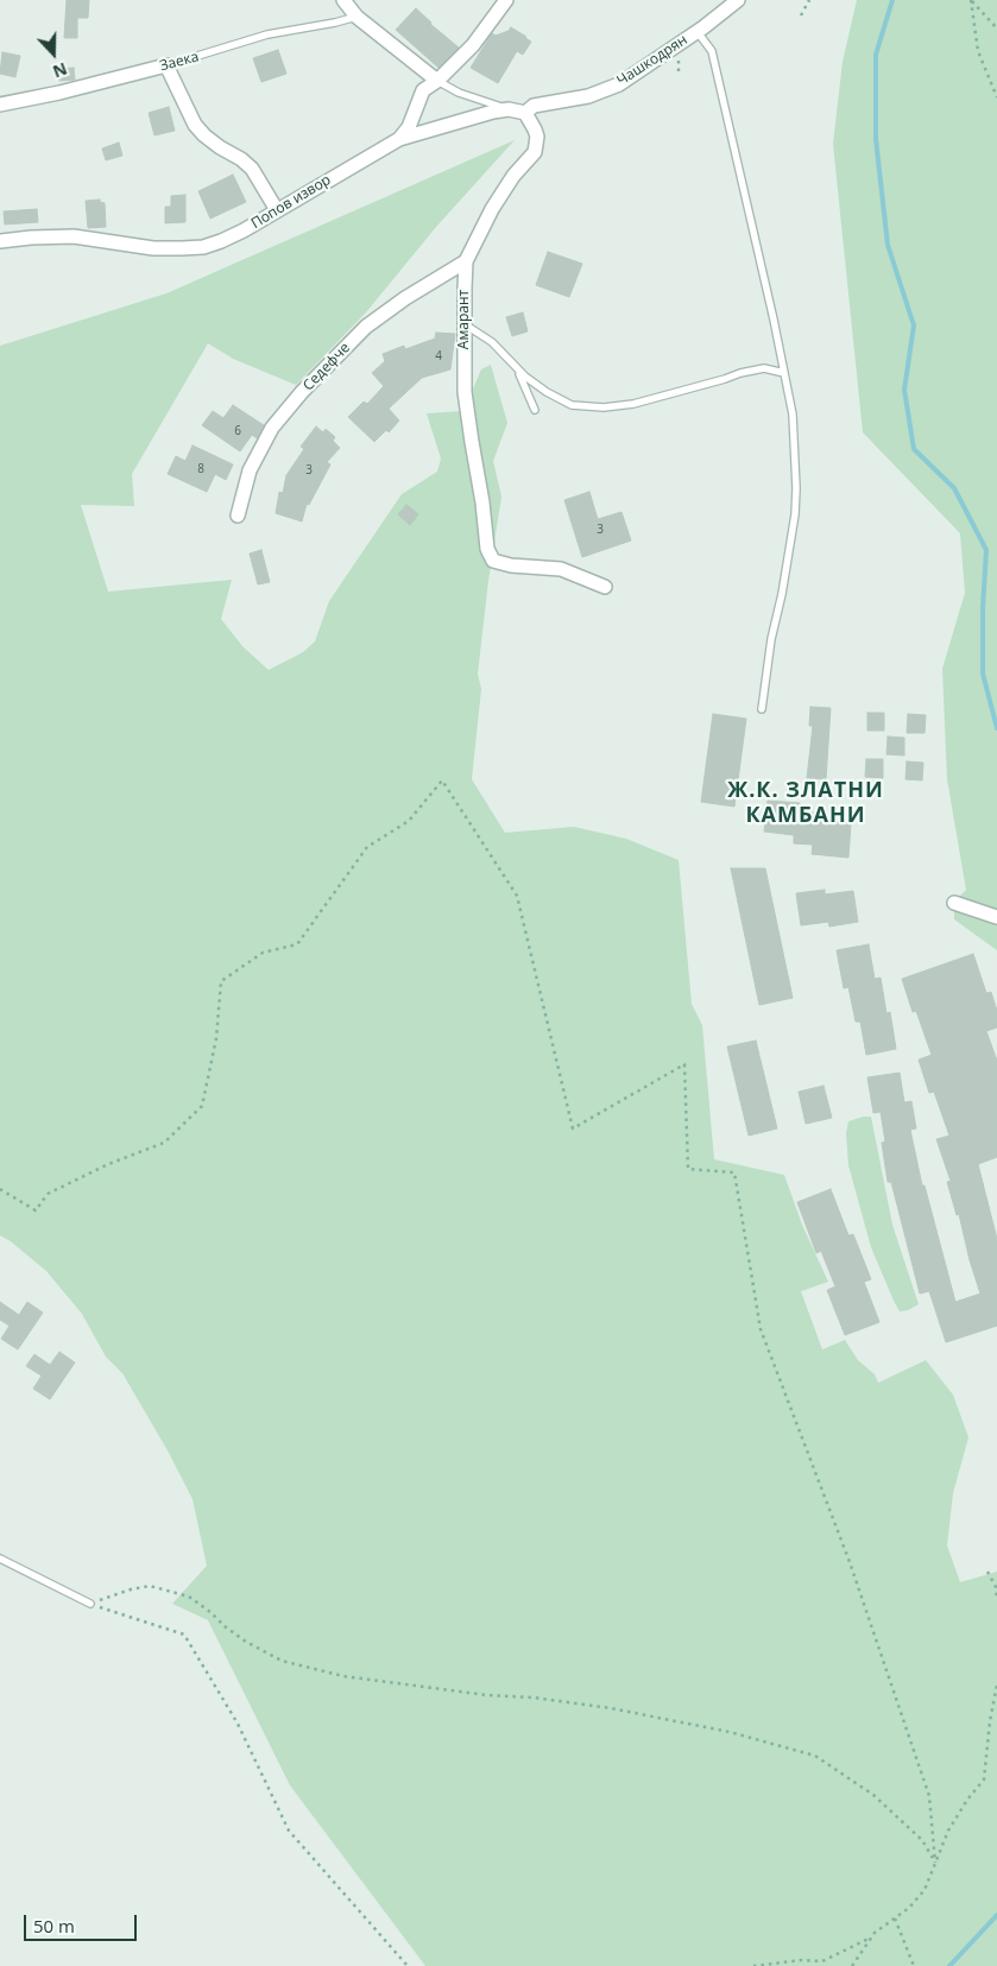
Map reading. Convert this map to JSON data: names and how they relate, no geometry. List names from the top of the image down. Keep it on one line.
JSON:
{"streets":{"street":["Чашкодрян","Заека","Попов извор","Амарант","Седефче"]},"crossings":[["Чашкодрян","Амарант"],["Амарант","Седефче"]],"districts":["Ж.К. ЗЛАТНИ КАМБАНИ"],"house_numbers":["4","6","8","3","3"],"scale_bar":"50 m","north":"bottom"}
